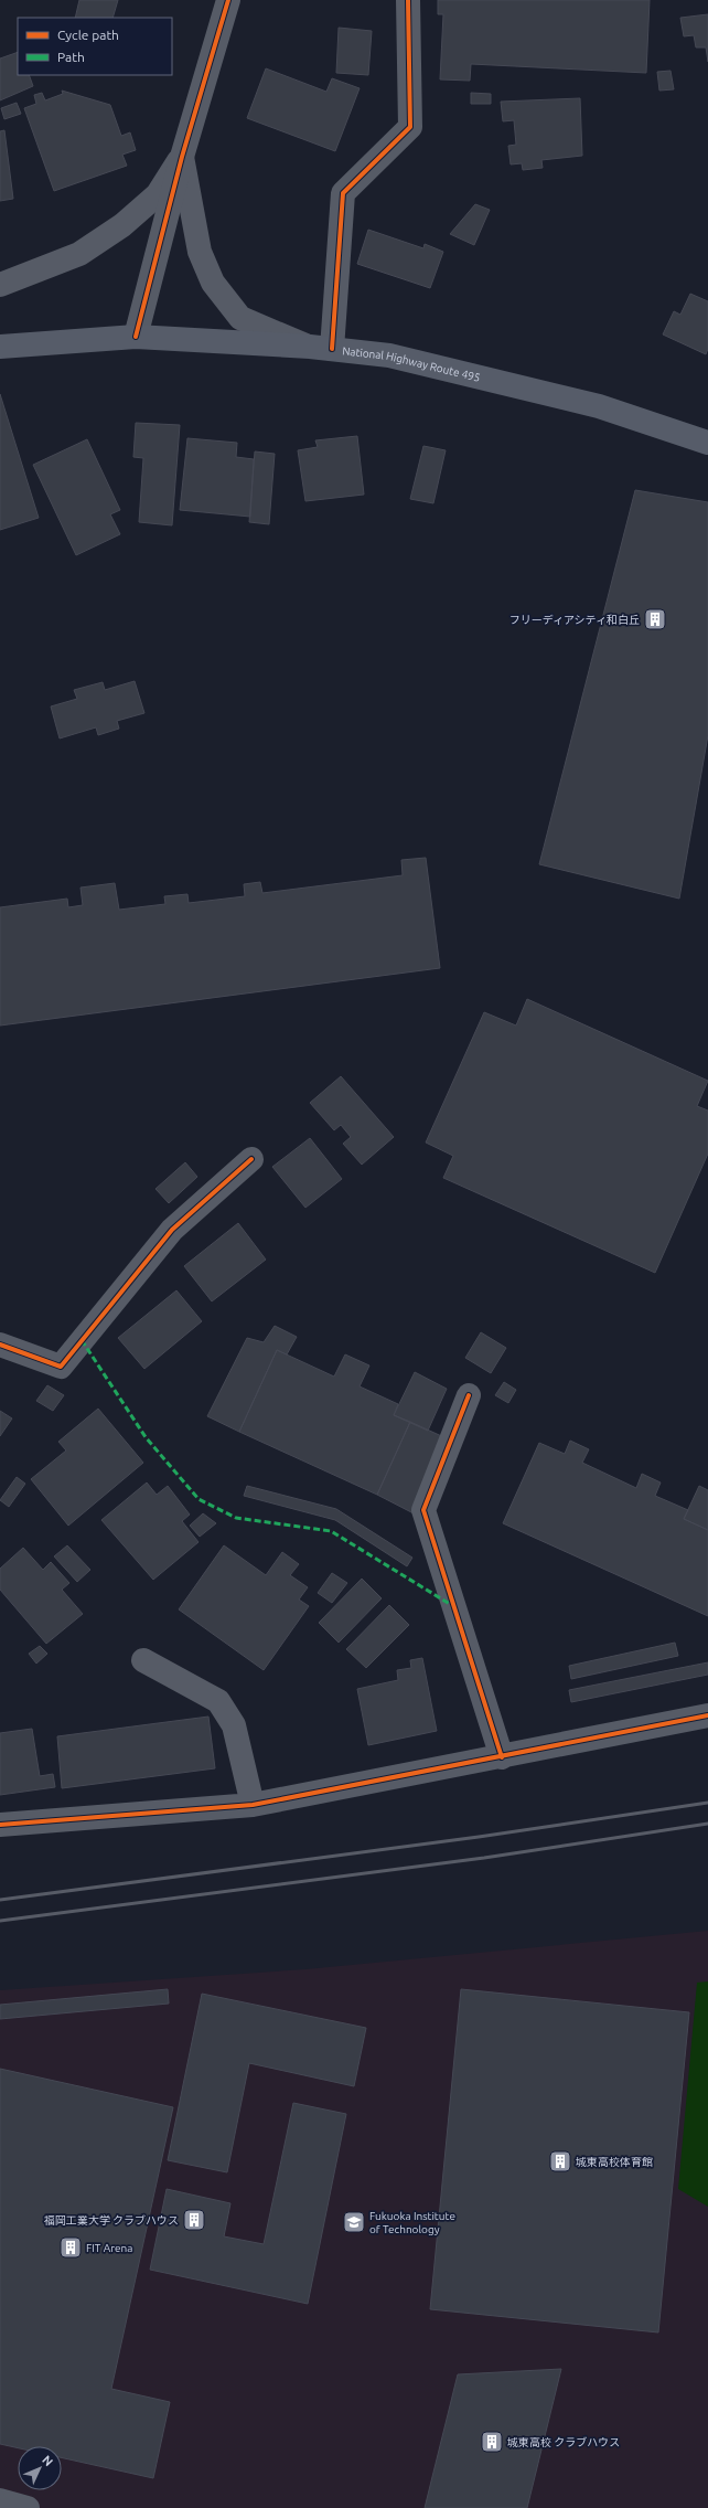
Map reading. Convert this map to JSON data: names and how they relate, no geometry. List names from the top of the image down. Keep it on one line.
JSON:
{"streets":{"highway":["National Highway Route 495"]},"places":{"building":["フリーディアシティ和白丘","城東高校体育館","福岡工業大学 クラブハウス","FIT Arena","城東高校 クラブハウス"],"school or university":["Fukuoka Institute of Technology"]},"legend":["Cycle path","Path"],"north":"top right"}
